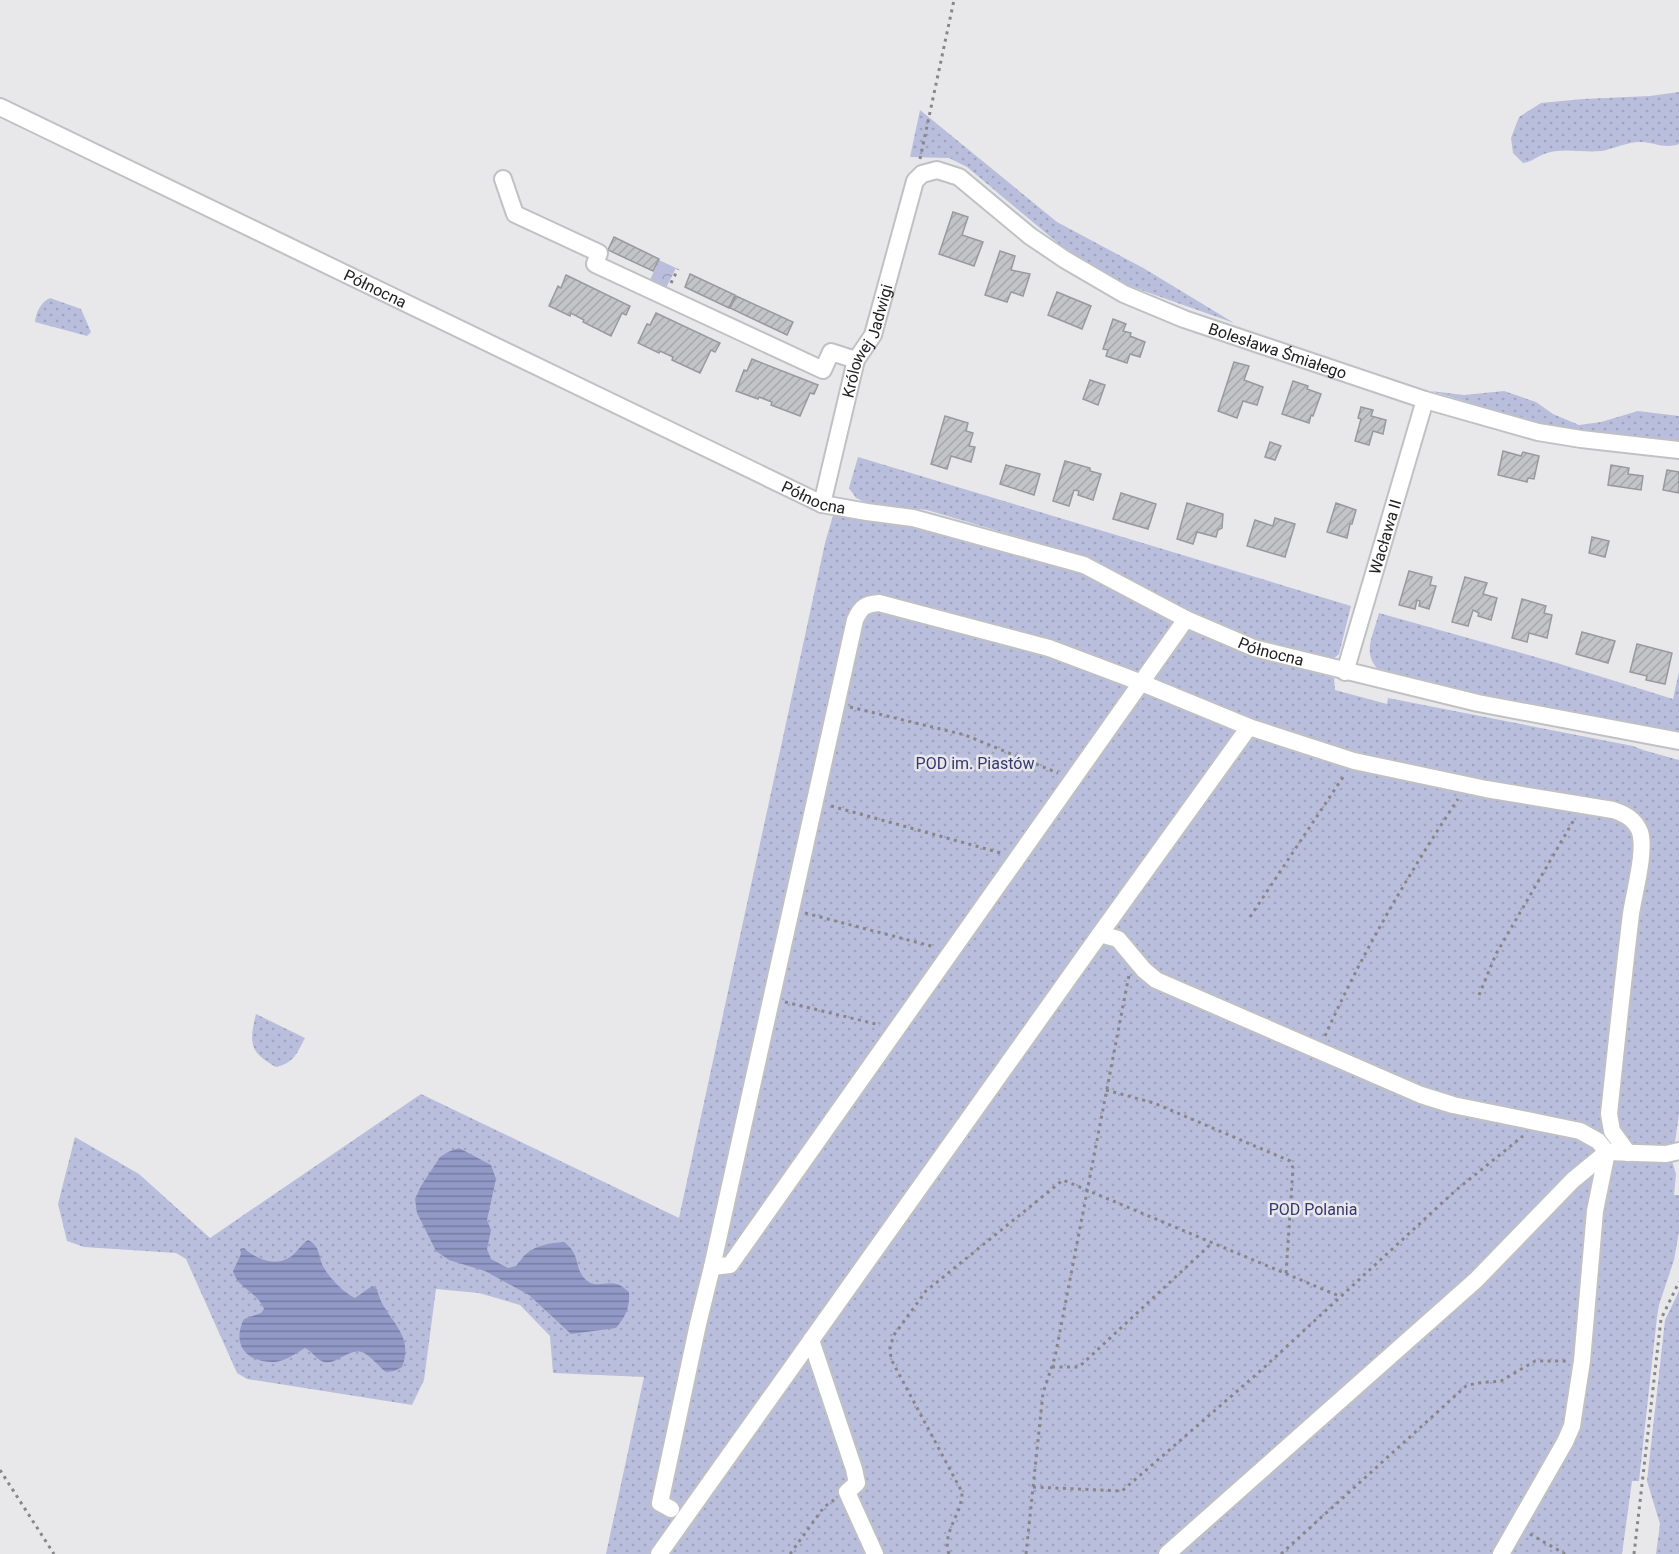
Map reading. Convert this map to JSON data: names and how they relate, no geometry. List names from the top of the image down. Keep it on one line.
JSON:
{"streets":{"street":["Północna","Królowej Jadwigi","Bolesława Śmiałego","Wacława II"]},"crossings":[["Północna","Królowej Jadwigi"],["Północna","Wacława II"],["Królowej Jadwigi","Bolesława Śmiałego"],["Bolesława Śmiałego","Wacława II"]],"parks":["POD im. Piastów","POD Polania"]}
